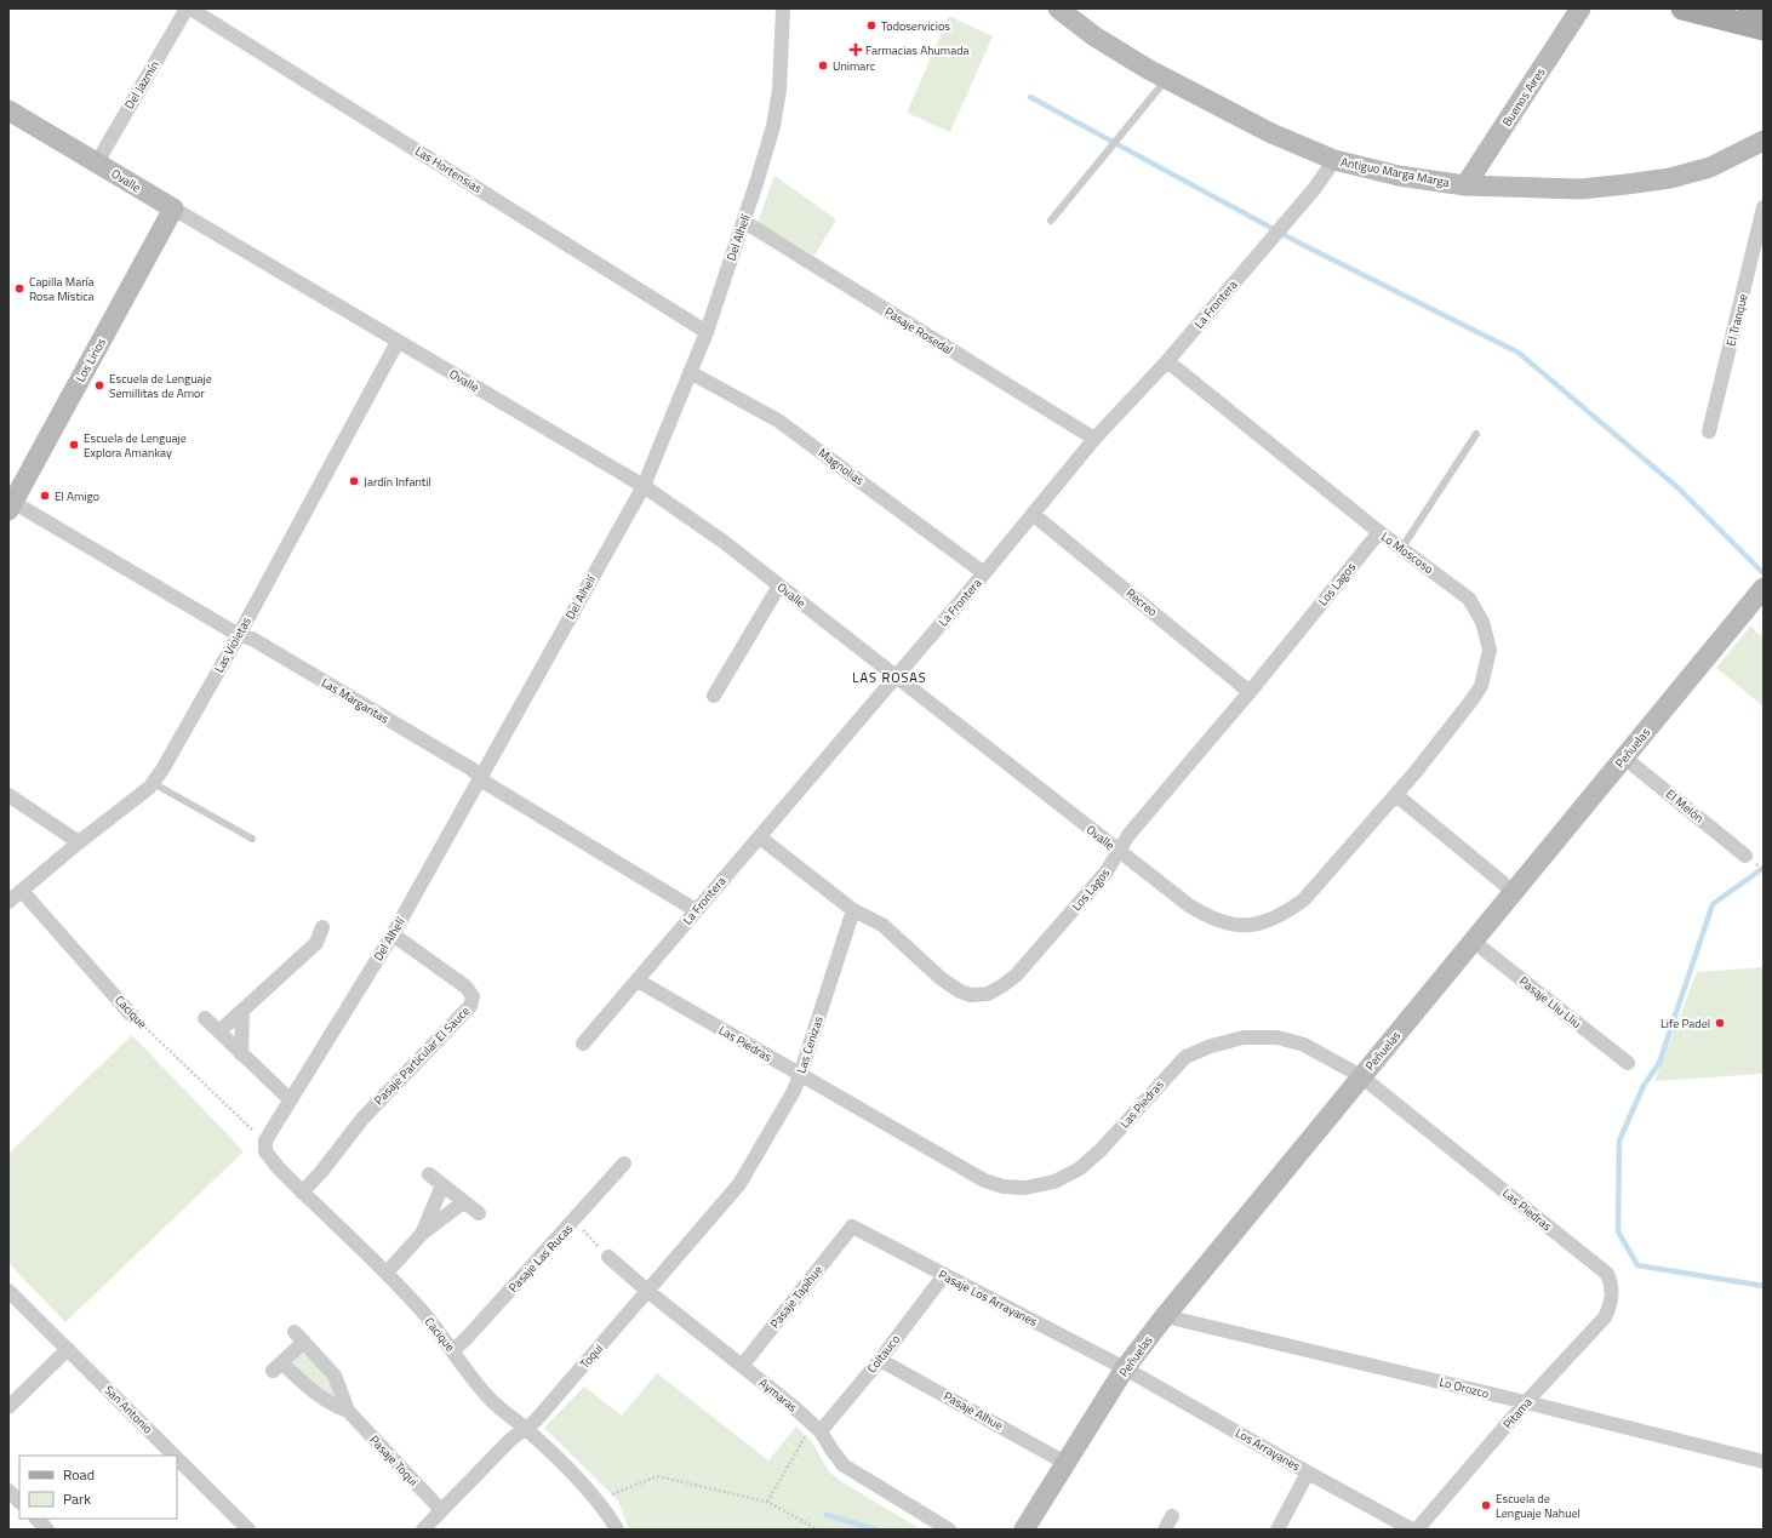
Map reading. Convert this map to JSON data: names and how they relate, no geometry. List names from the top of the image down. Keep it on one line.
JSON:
{"streets":{"street":["Del Jazmín","Buenos Aires","Las Hortensias","Antiguo Marga Marga","Ovalle","Del Alhelí","La Frontera","El Tranque","Pasaje Rosedal","Los Lirios","Magnolias","Lo Moscoso","Los Lagos","Recreo","Las Violetas","Las Margaritas","Peñuelas","El Melón","Pasaje Lliu Lliu","Cacique","Las Piedras","Las Cenizas","Pasaje Particular El Sauce","Pasaje Las Rucas","Pasaje Tapihue","Pasaje Los Arrayanes","Coltauco","Toqui","Lo Orozco","Aymaras","San Antonio","Pasaje Alhue","Pitama","Los Arrayanes","Pasaje Toqui"]},"crossings":[["Del Jazmín","Las Hortensias"],["Del Jazmín","Ovalle"],["Buenos Aires","Antiguo Marga Marga"],["Las Hortensias","Del Alhelí"],["Antiguo Marga Marga","La Frontera"],["Ovalle","Del Alhelí"],["Ovalle","La Frontera"],["Ovalle","Los Lirios"],["Ovalle","Lo Moscoso"],["Ovalle","Los Lagos"],["Ovalle","Las Violetas"],["Del Alhelí","Pasaje Rosedal"],["Del Alhelí","Magnolias"],["Del Alhelí","Las Margaritas"],["Del Alhelí","Cacique"],["Del Alhelí","Pasaje Particular El Sauce"],["La Frontera","Pasaje Rosedal"],["La Frontera","Magnolias"],["La Frontera","Lo Moscoso"],["La Frontera","Los Lagos"],["La Frontera","Recreo"],["La Frontera","Las Margaritas"],["La Frontera","Las Piedras"],["Los Lirios","Las Margaritas"],["Lo Moscoso","Los Lagos"],["Los Lagos","Recreo"],["Los Lagos","Las Cenizas"],["Las Violetas","Las Margaritas"],["Las Violetas","Cacique"],["Peñuelas","El Melón"],["Peñuelas","Pasaje Lliu Lliu"],["Peñuelas","Las Piedras"],["Peñuelas","Pasaje Los Arrayanes"],["Peñuelas","Lo Orozco"],["Peñuelas","Pasaje Alhue"],["Peñuelas","Los Arrayanes"],["Cacique","Pasaje Particular El Sauce"],["Cacique","Pasaje Las Rucas"],["Cacique","Toqui"],["Las Piedras","Las Cenizas"],["Las Piedras","Pitama"],["Las Cenizas","Toqui"],["Pasaje Tapihue","Pasaje Los Arrayanes"],["Pasaje Tapihue","Aymaras"],["Pasaje Los Arrayanes","Coltauco"],["Pasaje Los Arrayanes","Los Arrayanes"],["Coltauco","Aymaras"],["Coltauco","Pasaje Alhue"],["Toqui","Aymaras"],["Toqui","Pasaje Toqui"],["Lo Orozco","Pitama"]],"districts":["LAS ROSAS"],"places":{"other":["Todoservicios","Unimarc","Capilla María Rosa Mística","Escuela de Lenguaje Semillitas de Amor","Escuela de Lenguaje Explora Amankay","Jardín Infantil","El Amigo","Life Padel","Escuela de Lenguaje Nahuel"],"health":["Farmacias Ahumada"]},"legend":["Road","Park"]}
